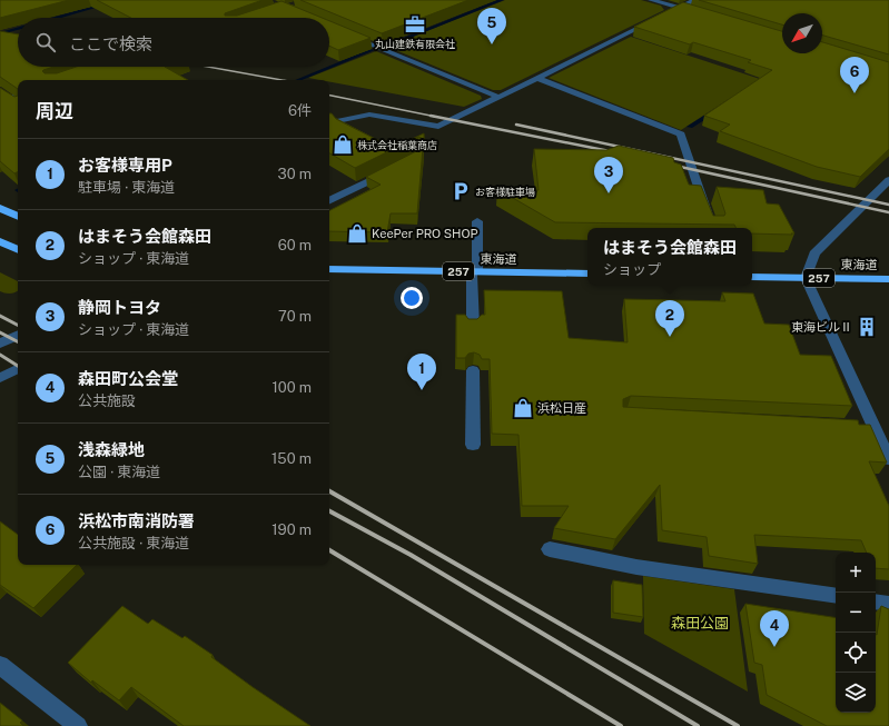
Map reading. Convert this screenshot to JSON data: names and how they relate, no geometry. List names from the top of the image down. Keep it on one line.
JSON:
{"streets":{"highway":["東海道","257"]},"parks":["森田公園"],"places":{"office":["丸山建鉄有限会社"],"shop":["株式会社稲葉商店","KeePer PRO SHOP","浜松日産"],"parking":["お客様駐車場"],"building":["東海ビルⅡ"]},"north":"bottom left","page":{"pins":["5","6","3","2","1","4"],"search":"ここで検索","heading":["周辺","6件"],"list":[{"mark":"1","name":"お客様専用P","note":"駐車場 · 東海道","value":"30 m"},{"mark":"2","name":"はまそう会館森田","note":"ショップ · 東海道","value":"60 m"},{"mark":"3","name":"静岡トヨタ","note":"ショップ · 東海道","value":"70 m"},{"mark":"4","name":"森田町公会堂","note":"公共施設","value":"100 m"},{"mark":"5","name":"浅森緑地","note":"公園 · 東海道","value":"150 m"},{"mark":"6","name":"浜松市南消防署","note":"公共施設 · 東海道","value":"190 m"}],"popup":["はまそう会館森田","ショップ"],"map_buttons":["+","−"]}}
